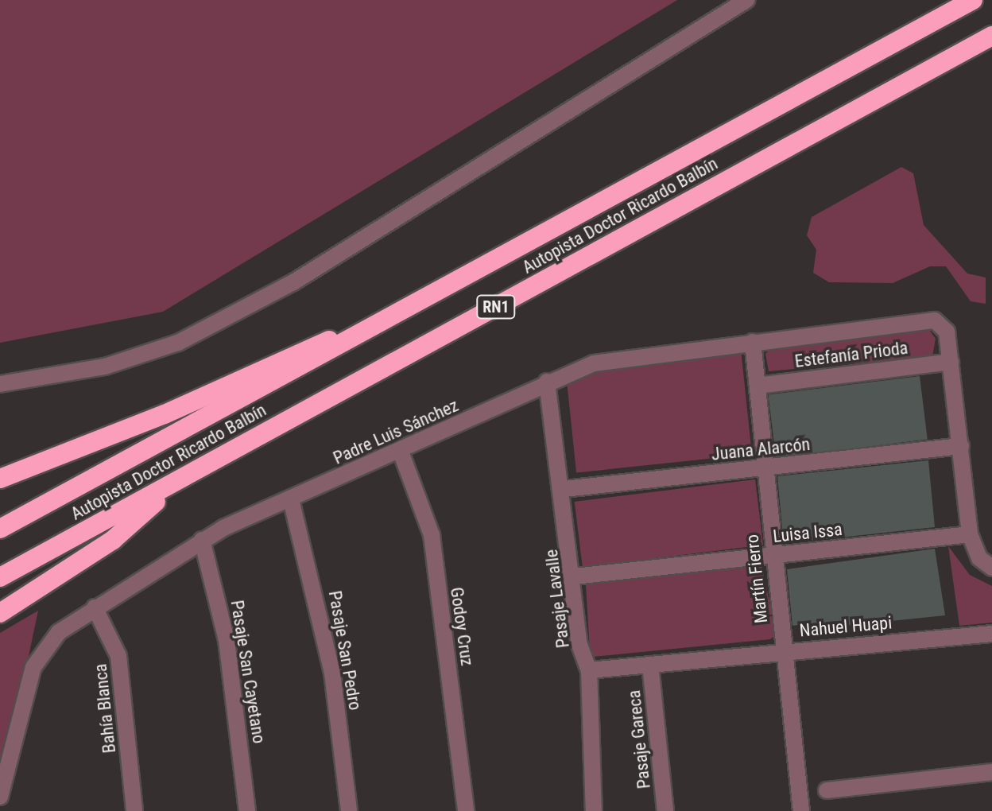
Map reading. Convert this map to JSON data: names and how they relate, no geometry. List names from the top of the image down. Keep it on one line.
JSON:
{"streets":{"highway":["Autopista Doctor Ricardo Balbín","RN1"],"street":["Estefanía Prioda","Padre Luis Sánchez","Juana Alarcón","Luisa Issa","Martín Fierro","Pasaje Lavalle","Godoy Cruz","Nahuel Huapi","Pasaje San Pedro","Pasaje San Cayetano","Bahía Blanca","Pasaje Gareca"]},"crossings":[["Estefanía Prioda","Padre Luis Sánchez"],["Estefanía Prioda","Martín Fierro"],["Padre Luis Sánchez","Martín Fierro"],["Padre Luis Sánchez","Pasaje Lavalle"],["Padre Luis Sánchez","Godoy Cruz"],["Padre Luis Sánchez","Pasaje San Pedro"],["Padre Luis Sánchez","Pasaje San Cayetano"],["Padre Luis Sánchez","Bahía Blanca"],["Juana Alarcón","Martín Fierro"],["Juana Alarcón","Pasaje Lavalle"],["Luisa Issa","Martín Fierro"],["Luisa Issa","Pasaje Lavalle"],["Martín Fierro","Nahuel Huapi"],["Pasaje Lavalle","Nahuel Huapi"],["Nahuel Huapi","Pasaje Gareca"]]}
